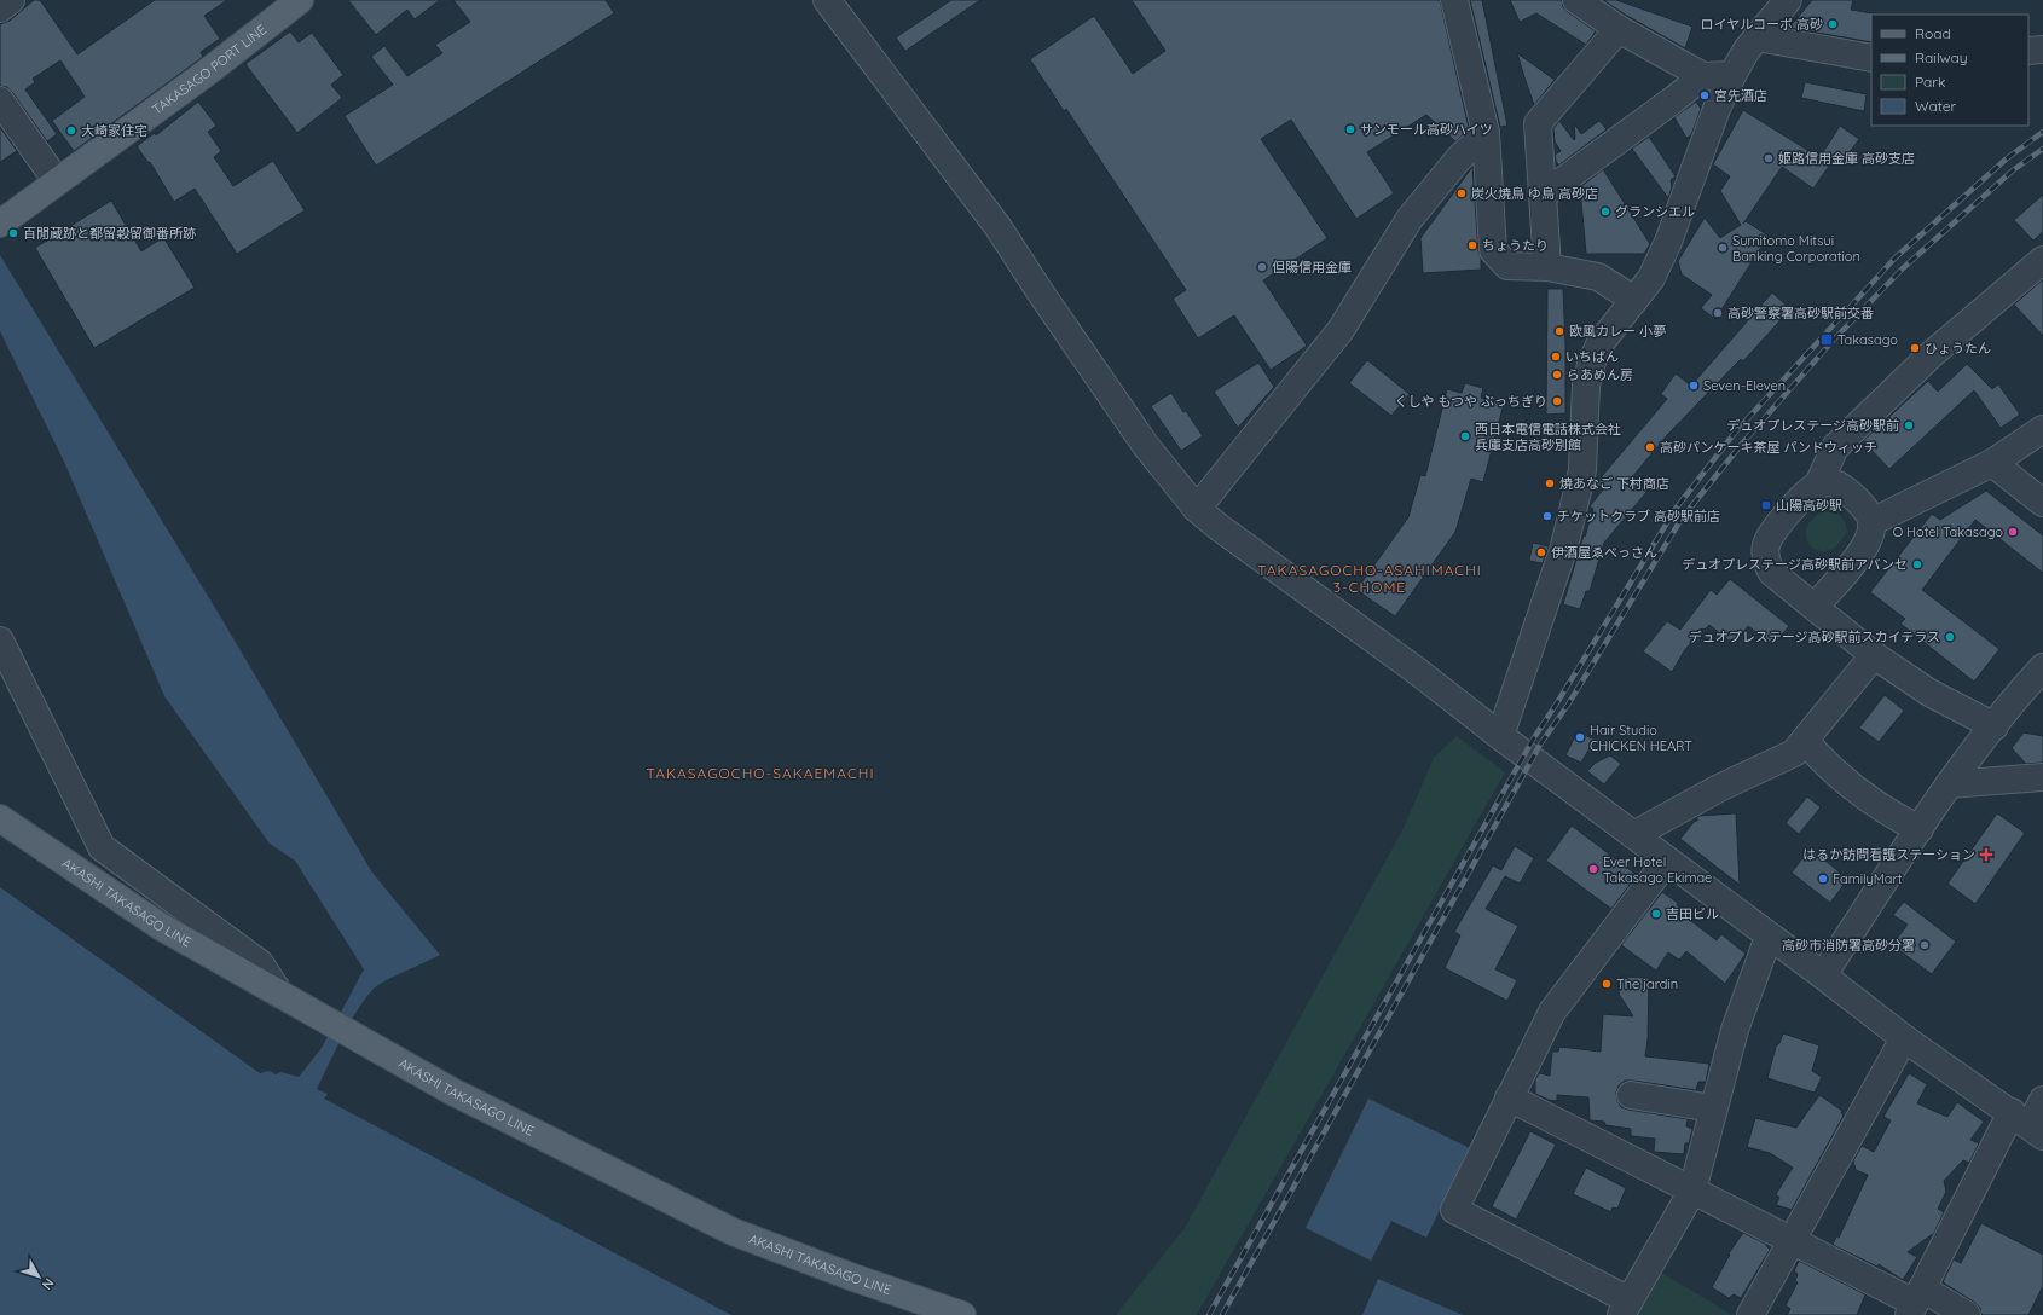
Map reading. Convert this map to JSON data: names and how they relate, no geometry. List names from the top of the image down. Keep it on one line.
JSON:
{"streets":{"main road":["TAKASAGO PORT LINE","AKASHI TAKASAGO LINE"]},"districts":["TAKASAGOCHO-ASAHIMACHI 3-CHOME","TAKASAGOCHO-SAKAEMACHI"],"places":{"other":["ロイヤルコーポ 高砂","宮先酒店","サンモール高砂ハイツ","大崎家住宅","姫路信用金庫 高砂支店","炭火焼鳥 ゆ鳥 高砂店","グランシエル","百閒蔵跡と都留穀留御番所跡","ちょうたり","Sumitomo Mitsui Banking Corporation","但陽信用金庫","高砂警察署高砂駅前交番","欧風カレー 小夢","ひょうたん","いちばん","らあめん房","Seven-Eleven","くしや もつや ぶっちぎり","デュオプレステージ高砂駅前","西日本電信電話株式会社 兵庫支店高砂別館","高砂パンケーキ茶屋 パンドウィッチ","焼あなご 下村商店","チケットクラブ 高砂駅前店","O Hotel Takasago","伊酒屋ゑべっさん","デュオプレステージ高砂駅前アバンセ","デュオプレステージ高砂駅前スカイテラス","Hair Studio CHICKEN HEART","Ever Hotel Takasago Ekimae","FamilyMart","吉田ビル","高砂市消防署高砂分署","The jardin"],"transit":["Takasago","山陽高砂駅"],"health":["はるか訪問看護ステーション"]},"legend":["Road","Railway","Park","Water"],"north":"bottom right"}
